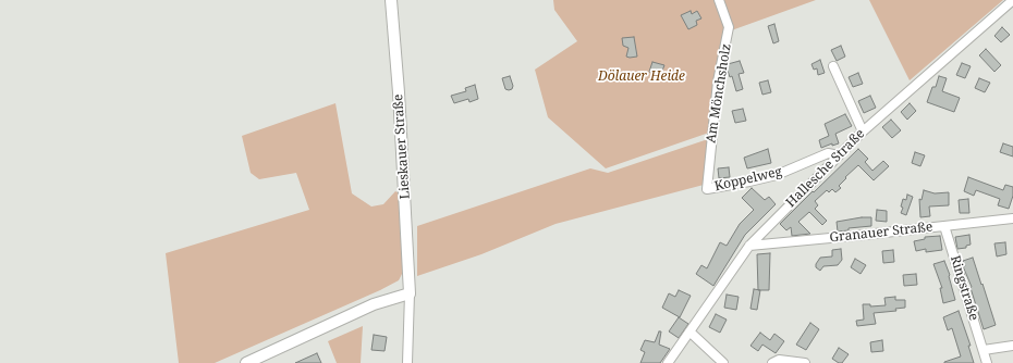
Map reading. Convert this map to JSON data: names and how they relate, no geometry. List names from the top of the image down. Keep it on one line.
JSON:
{"streets":{"street":["Am Mönchsholz","Lieskauer Straße","Hallesche Straße","Koppelweg","Granauer Straße","Ringstraße"]},"crossings":[["Am Mönchsholz","Koppelweg"],["Hallesche Straße","Koppelweg"],["Hallesche Straße","Granauer Straße"],["Granauer Straße","Ringstraße"]],"parks":["Dölauer Heide"]}
